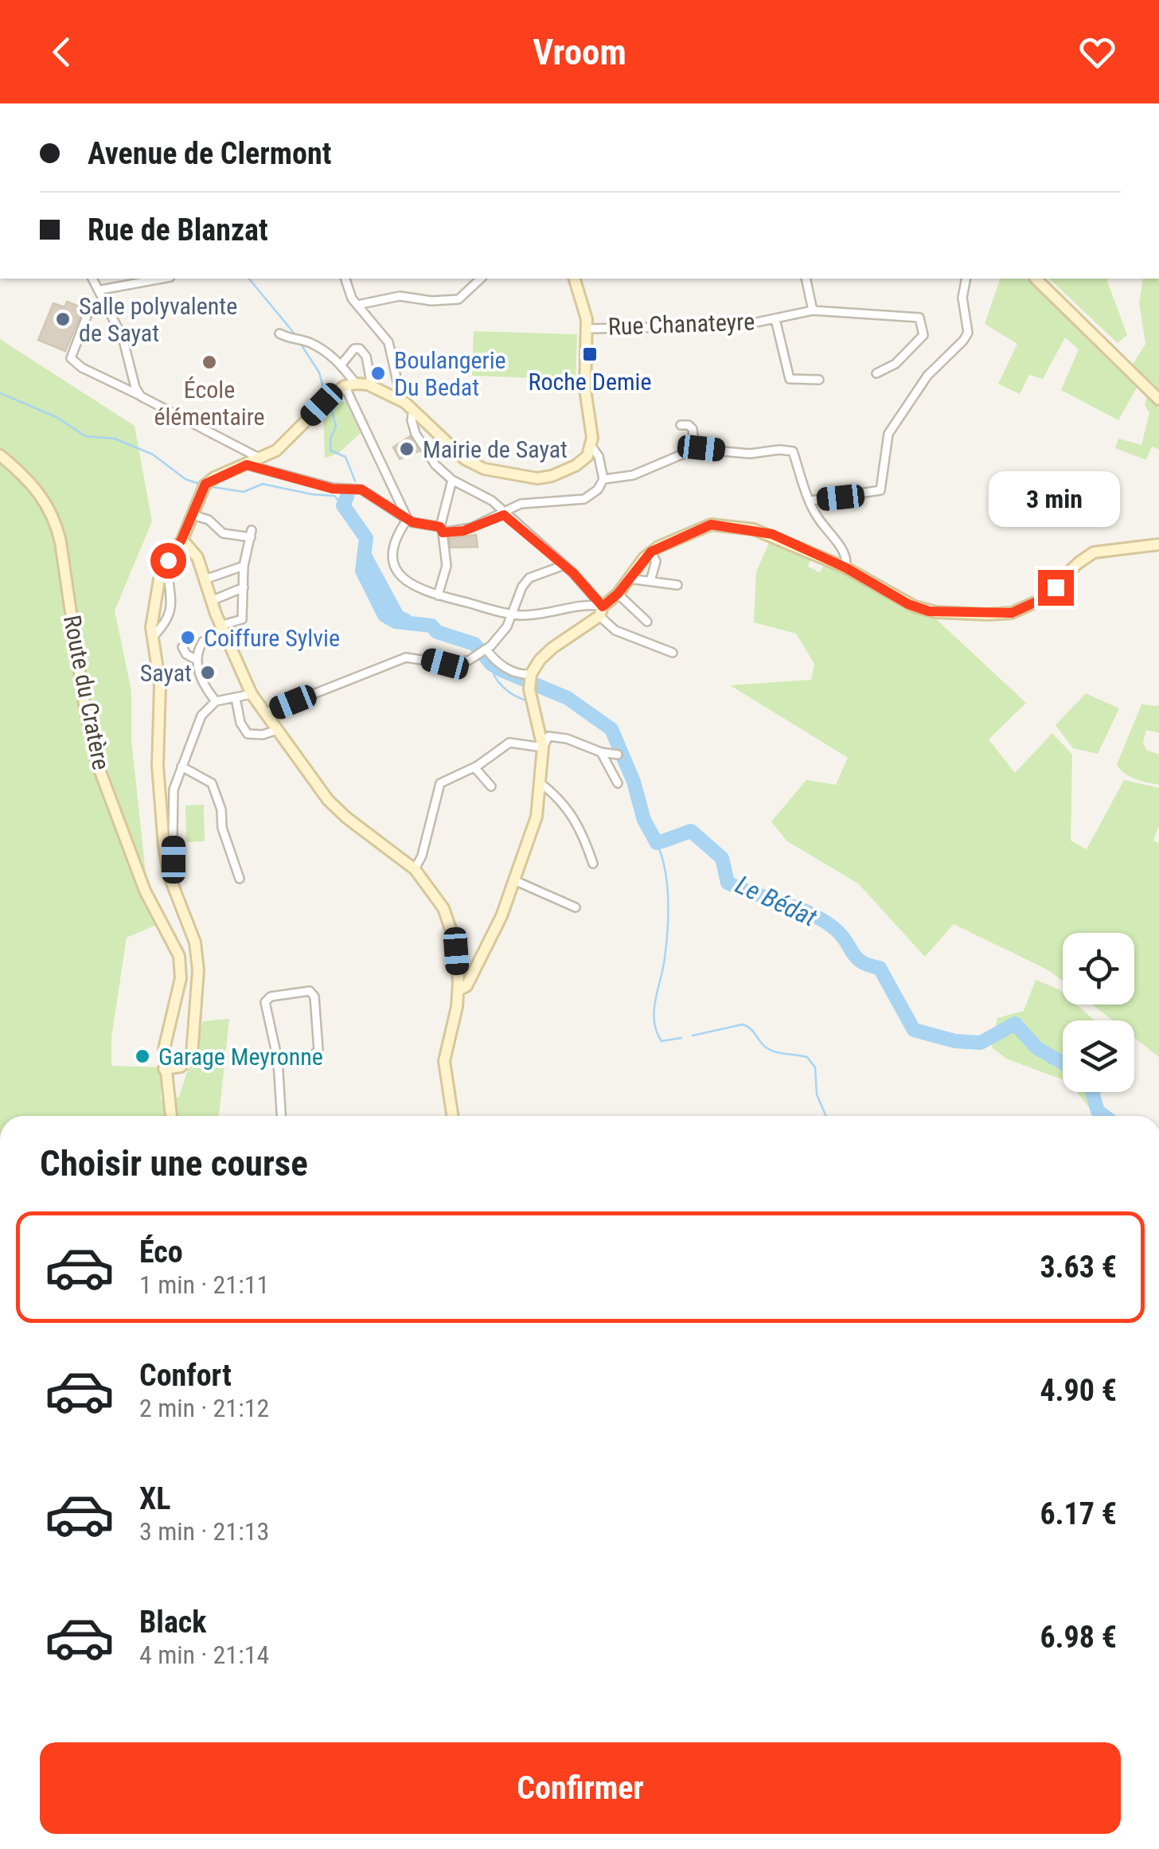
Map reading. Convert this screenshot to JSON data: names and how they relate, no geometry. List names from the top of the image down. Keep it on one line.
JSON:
{"streets":{"street":["Rue Chanateyre","Route du Cratère"]},"water":["Le Bédat"],"places":{"other":["Salle polyvalente de Sayat","École élémentaire","Boulangerie Du Bedat","Mairie de Sayat","Coiffure Sylvie","Sayat","Garage Meyronne"],"transit":["Roche Demie"]},"page":{"header":"Vroom","banner":["Avenue de Clermont","Rue de Blanzat"],"bubble":"3 min","heading":"Choisir une course","list":[{"name":"Éco","note":"1 min · 21:11","value":"3.63 €"},{"name":"Confort","note":"2 min · 21:12","value":"4.90 €"},{"name":"XL","note":"3 min · 21:13","value":"6.17 €"},{"name":"Black","note":"4 min · 21:14","value":"6.98 €"}],"buttons":"Confirmer"}}
